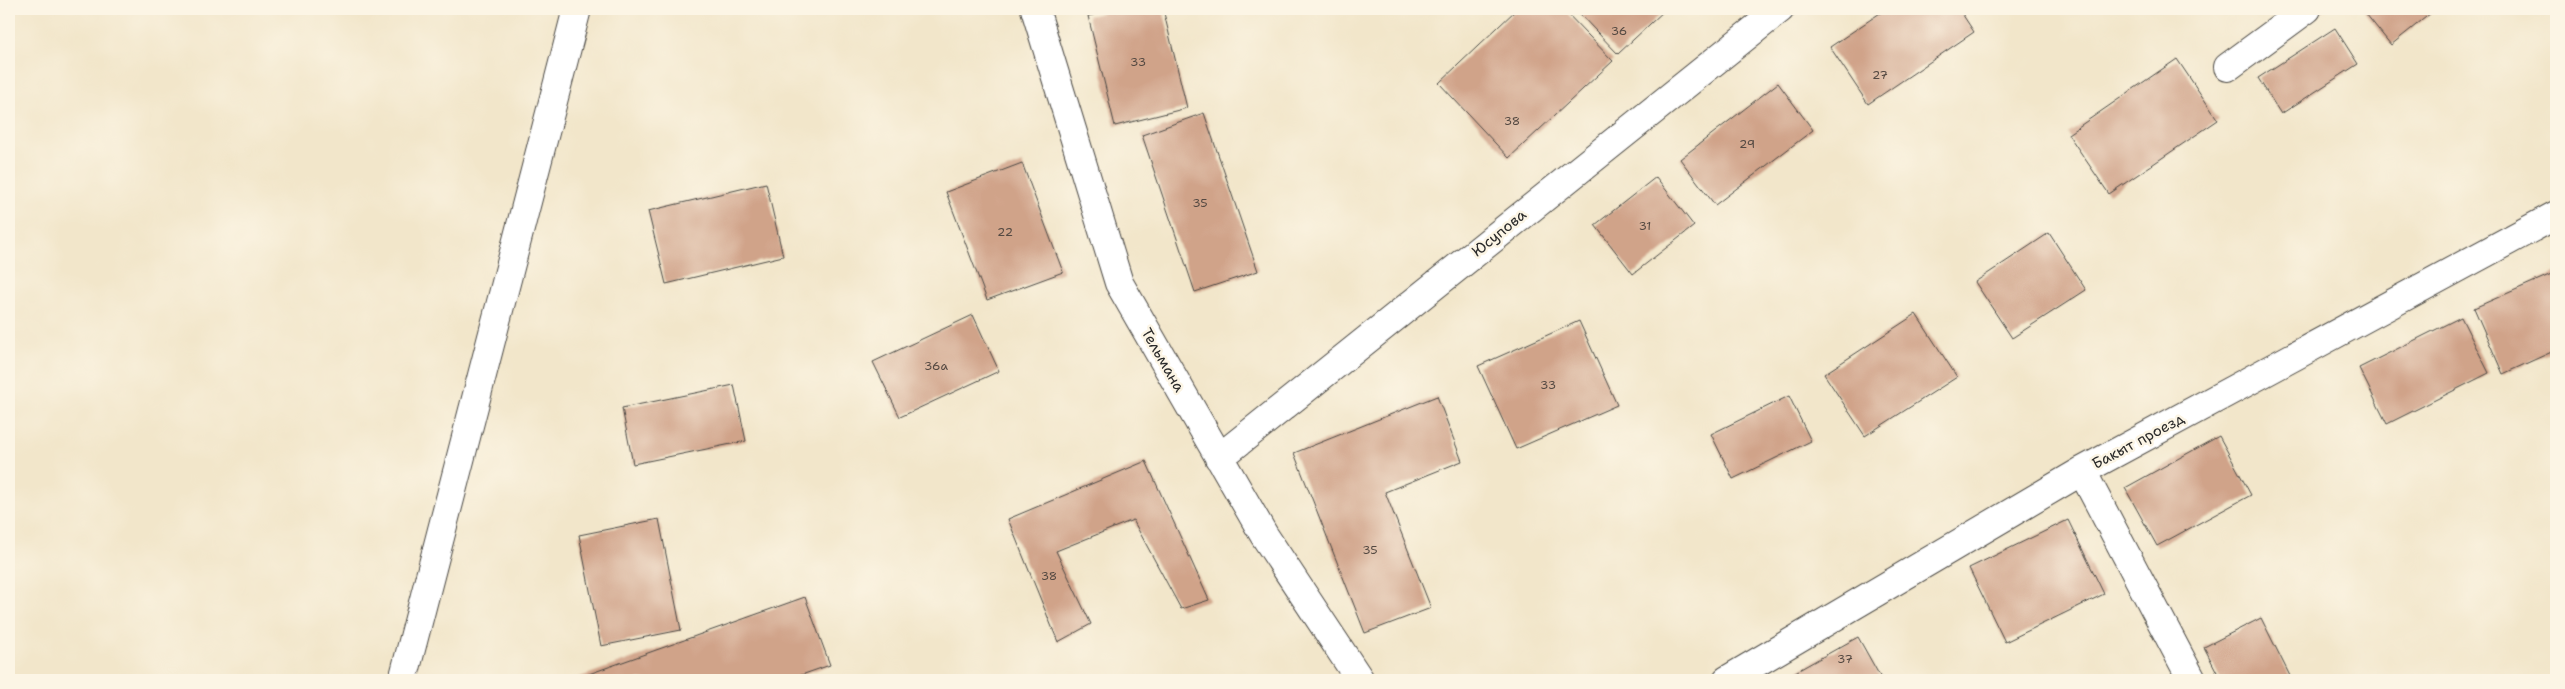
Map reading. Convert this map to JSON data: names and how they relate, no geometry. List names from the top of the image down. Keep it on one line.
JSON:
{"streets":{"street":["Юсупова","Тельмана","Бакыт проезд"]},"crossings":[["Юсупова","Тельмана"]],"house_numbers":["36","33","27","38","29","35","31","22","36а","33","35","38","37"]}
